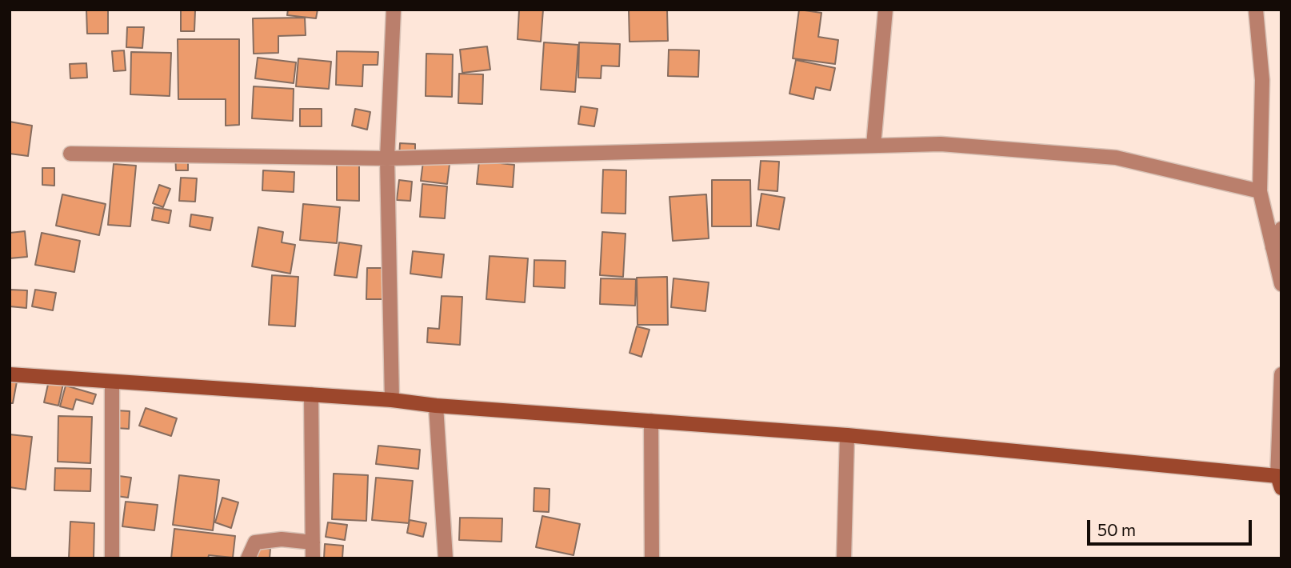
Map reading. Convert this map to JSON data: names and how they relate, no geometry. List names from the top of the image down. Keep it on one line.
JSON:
{"scale_bar":"50 m"}
